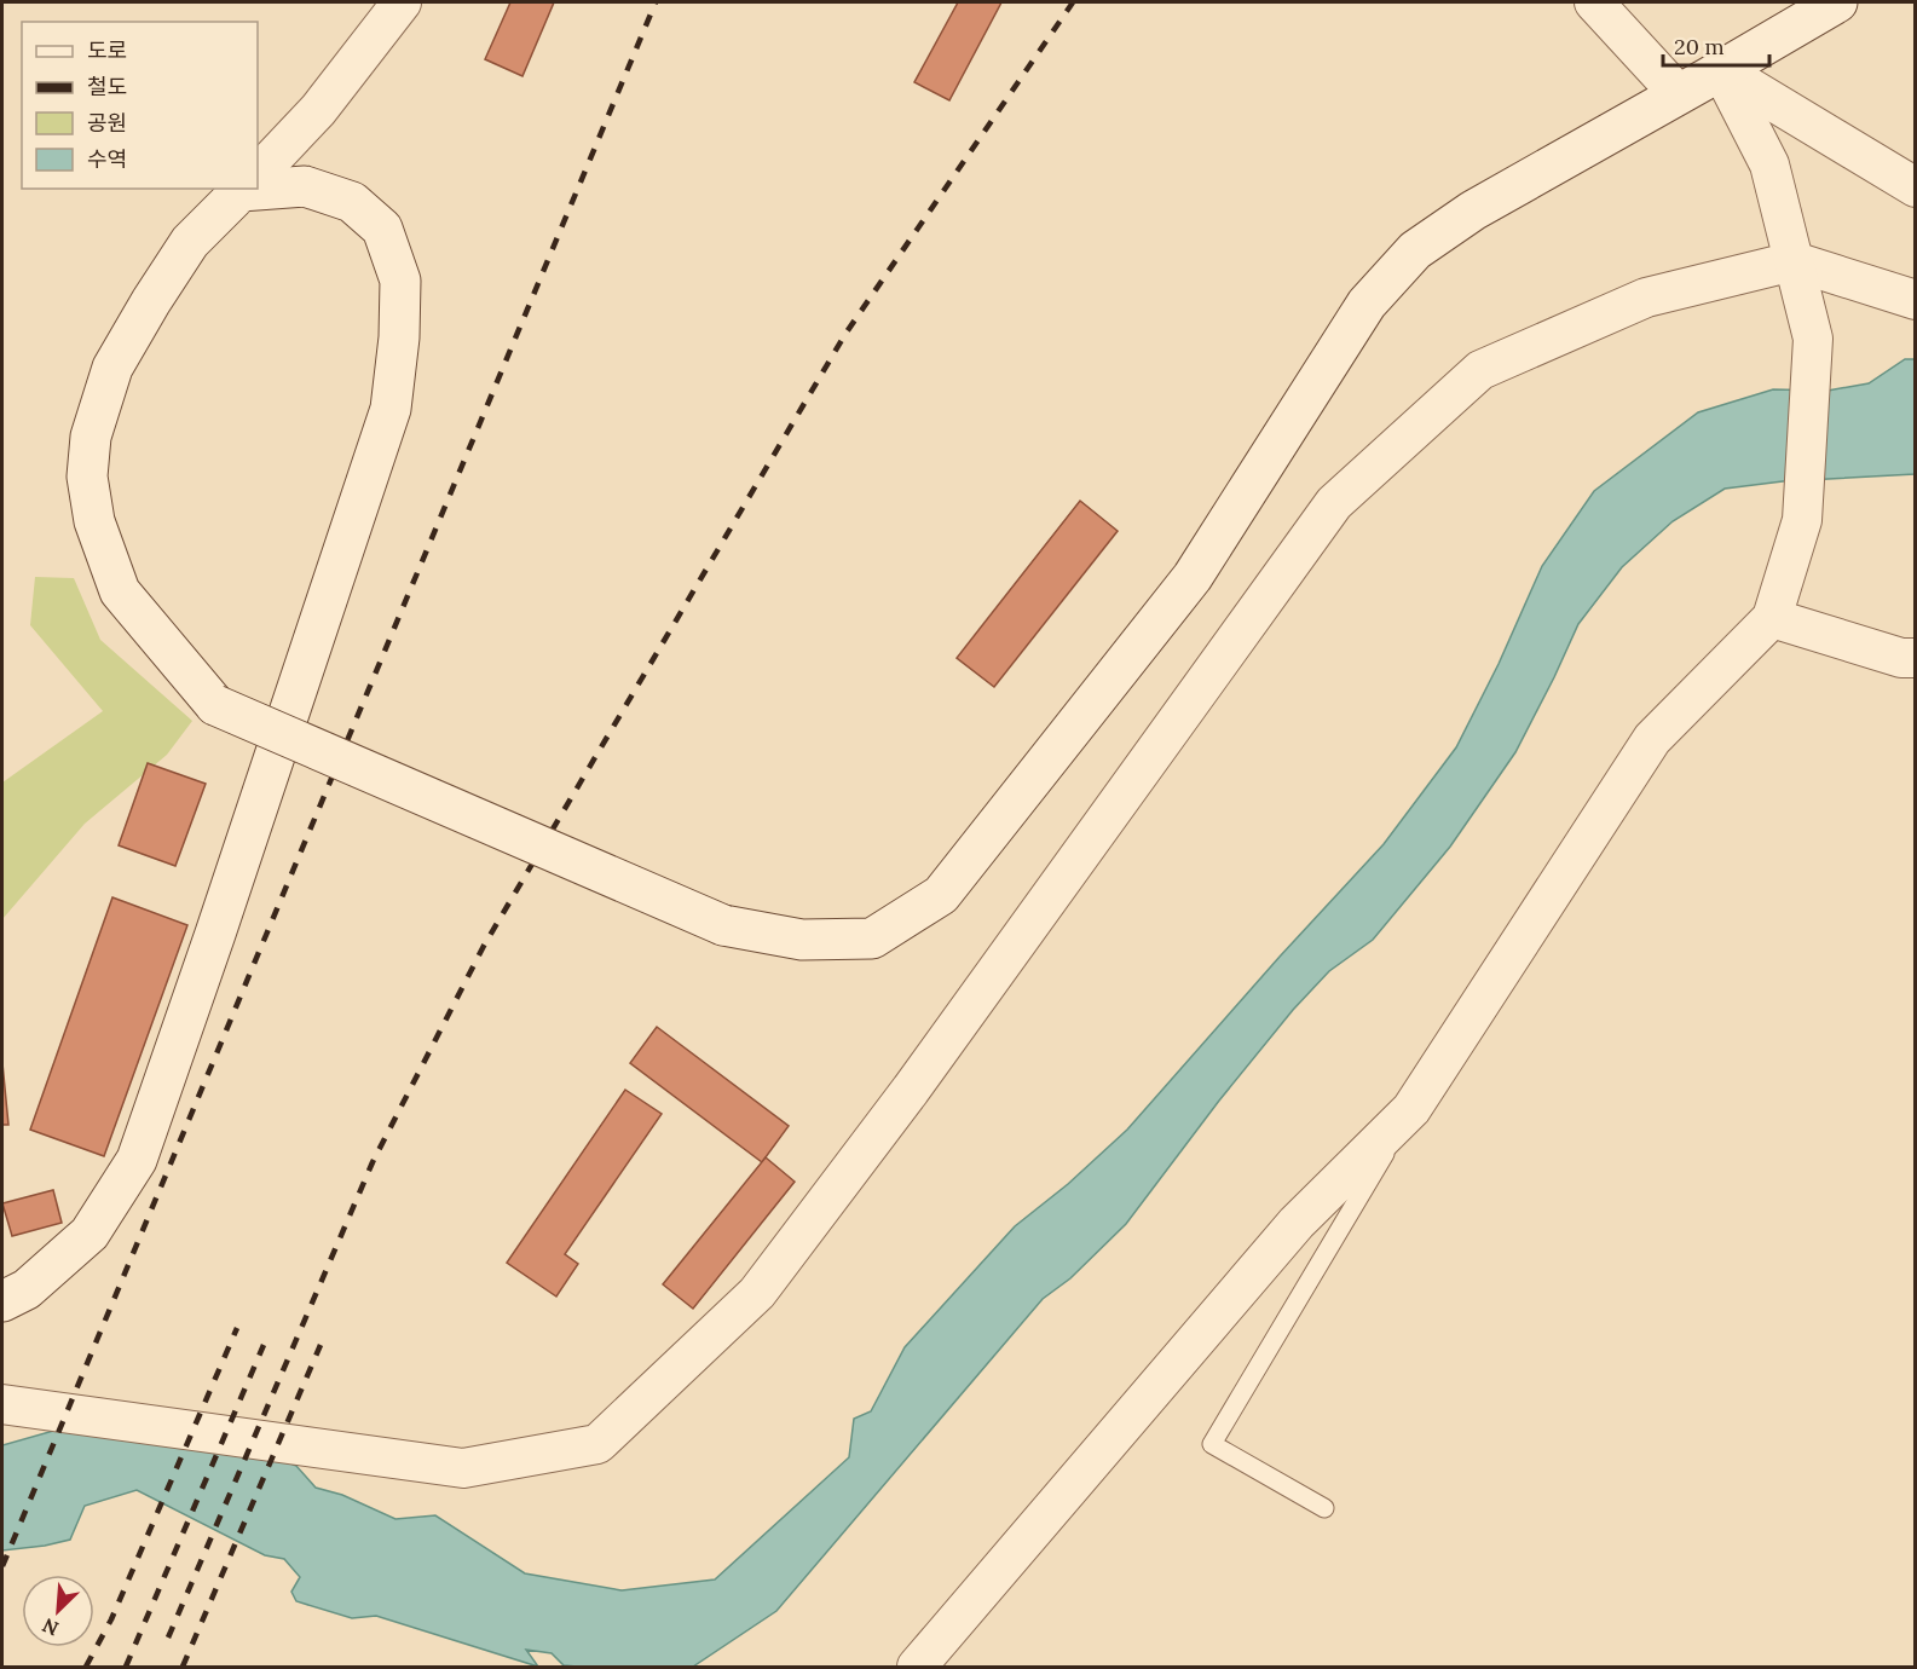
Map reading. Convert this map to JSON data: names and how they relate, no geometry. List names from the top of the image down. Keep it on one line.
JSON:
{"legend":["도로","철도","공원","수역"],"scale_bar":"20 m","north":"bottom left"}
